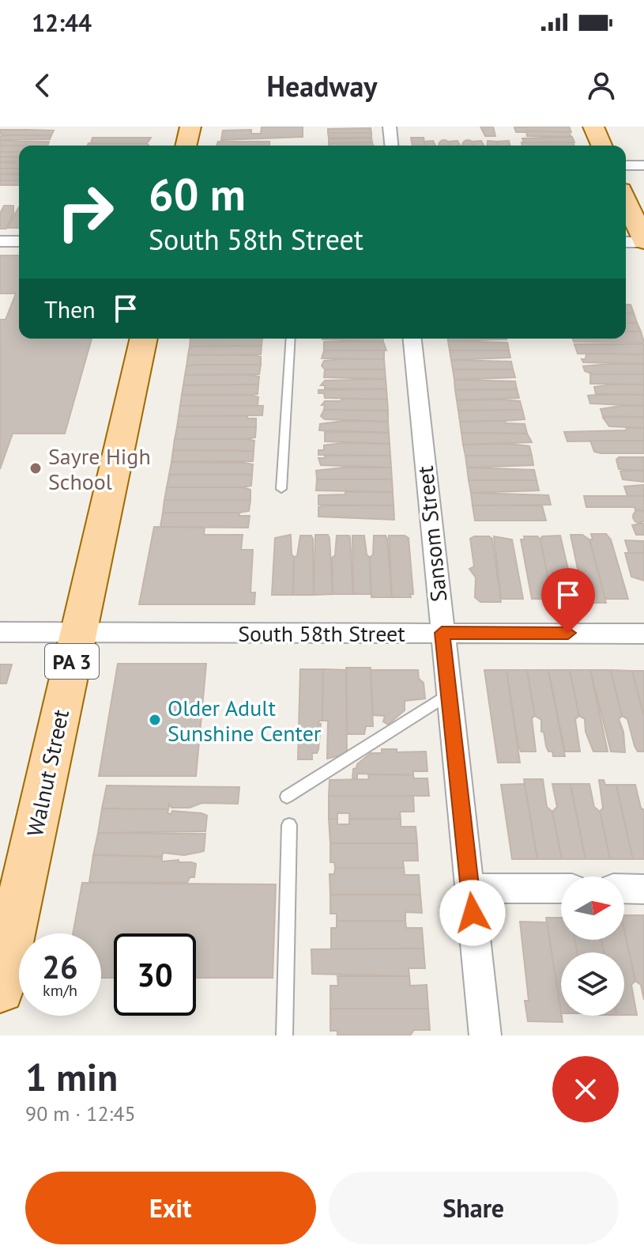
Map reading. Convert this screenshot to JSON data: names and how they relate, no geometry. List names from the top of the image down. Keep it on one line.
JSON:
{"streets":{"main road":["PA 3","Walnut Street"],"street":["Sansom Street","South 58th Street"]},"crossings":[["Sansom Street","South 58th Street"],["South 58th Street","Walnut Street"]],"places":["Sayre High School","Older Adult Sunshine Center"],"north":"right","page":{"status":"12:44","header":"Headway","turn":["60 m","South 58th Street"],"then":"Then","speed":"26 km/h","limit":"30","heading":["1 min","90 m · 12:45"],"buttons":["Exit","Share"]}}
